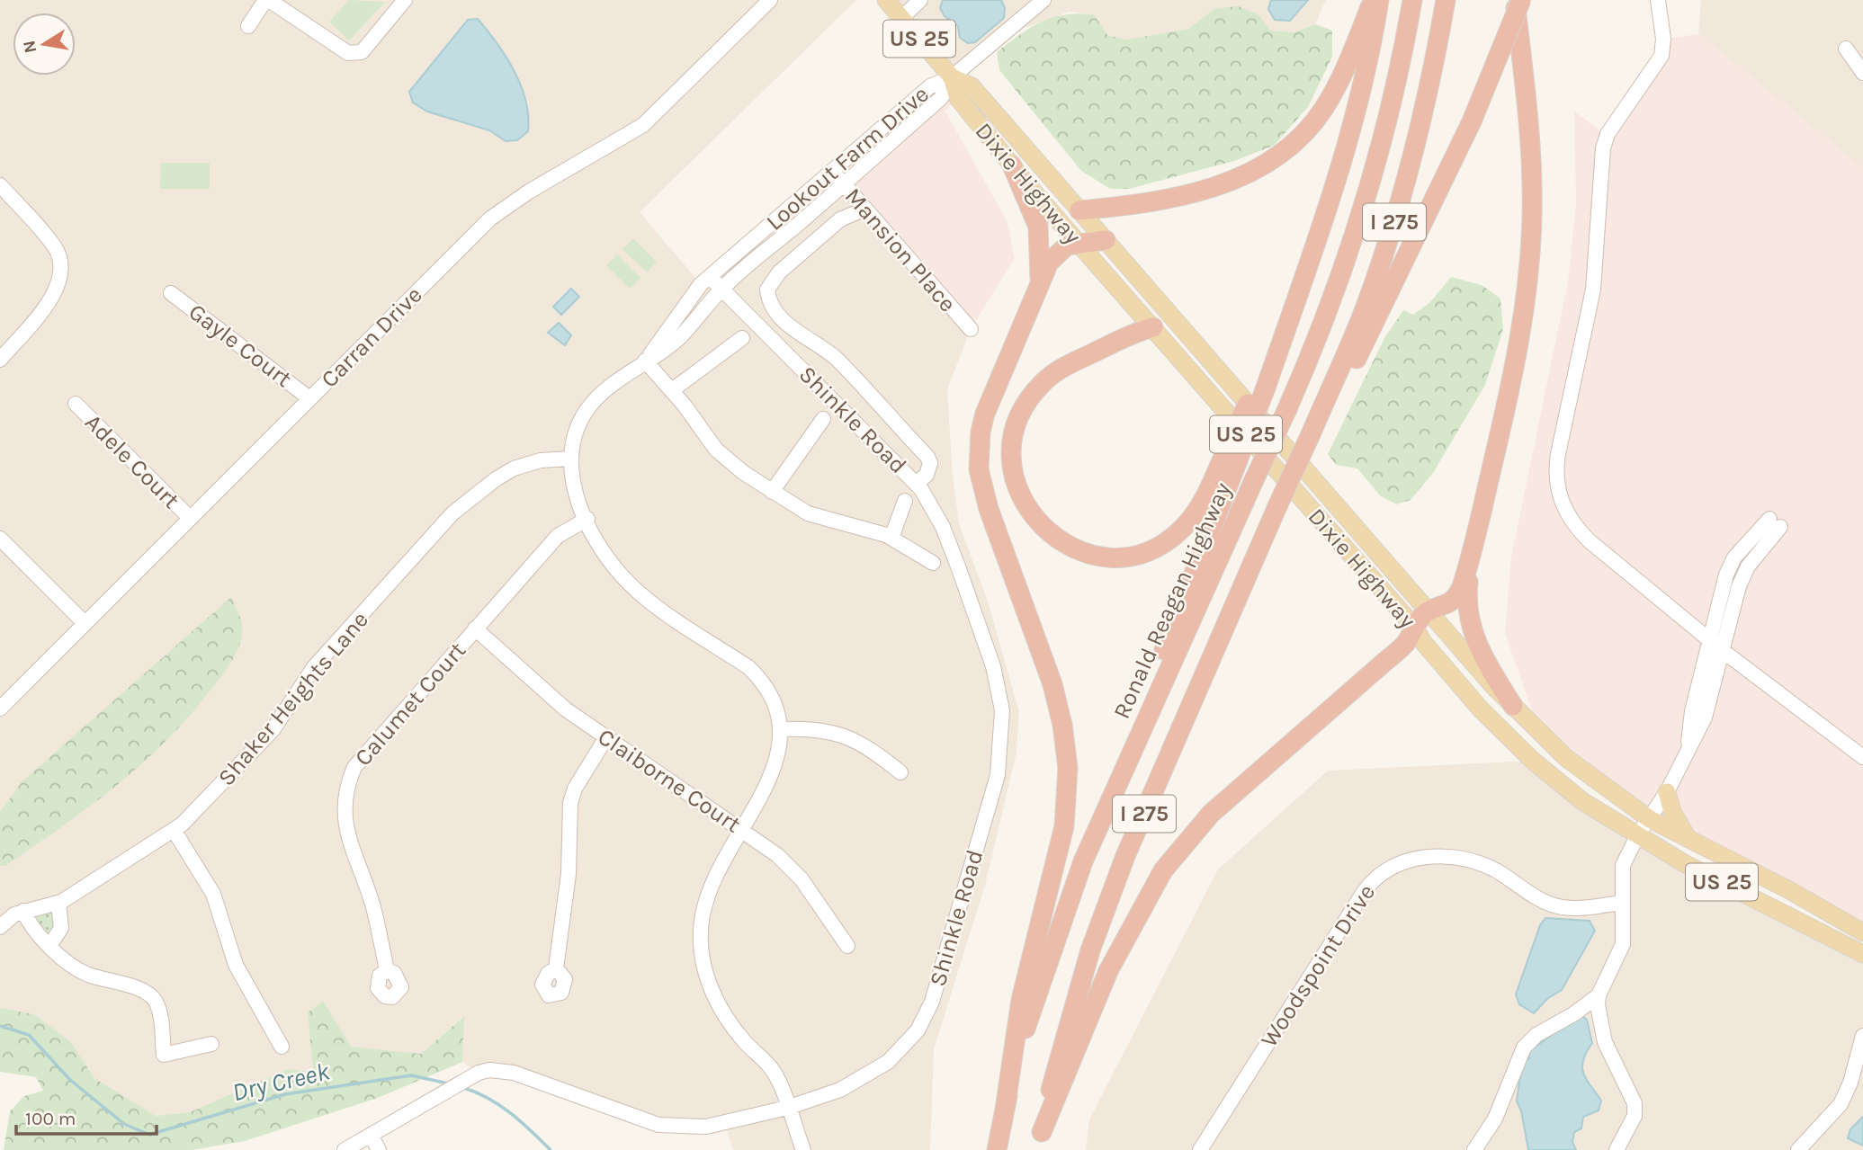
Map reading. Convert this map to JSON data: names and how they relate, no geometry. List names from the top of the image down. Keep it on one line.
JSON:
{"streets":{"highway":["I 275","Ronald Reagan Highway"],"main road":["US 25","Dixie Highway"],"street":["Lookout Farm Drive","Mansion Place","Carran Drive","Gayle Court","Shinkle Road","Adele Court","Shaker Heights Lane","Calumet Court","Claiborne Court","Woodspoint Drive"]},"crossings":[["Lookout Farm Drive","Dixie Highway"],["Lookout Farm Drive","Mansion Place"],["Lookout Farm Drive","Shinkle Road"],["Lookout Farm Drive","Shaker Heights Lane"],["Lookout Farm Drive","Calumet Court"],["Lookout Farm Drive","Claiborne Court"],["Carran Drive","Gayle Court"],["Carran Drive","Adele Court"],["Calumet Court","Claiborne Court"]],"water":["Dry Creek"],"scale_bar":"100 m","north":"left"}
